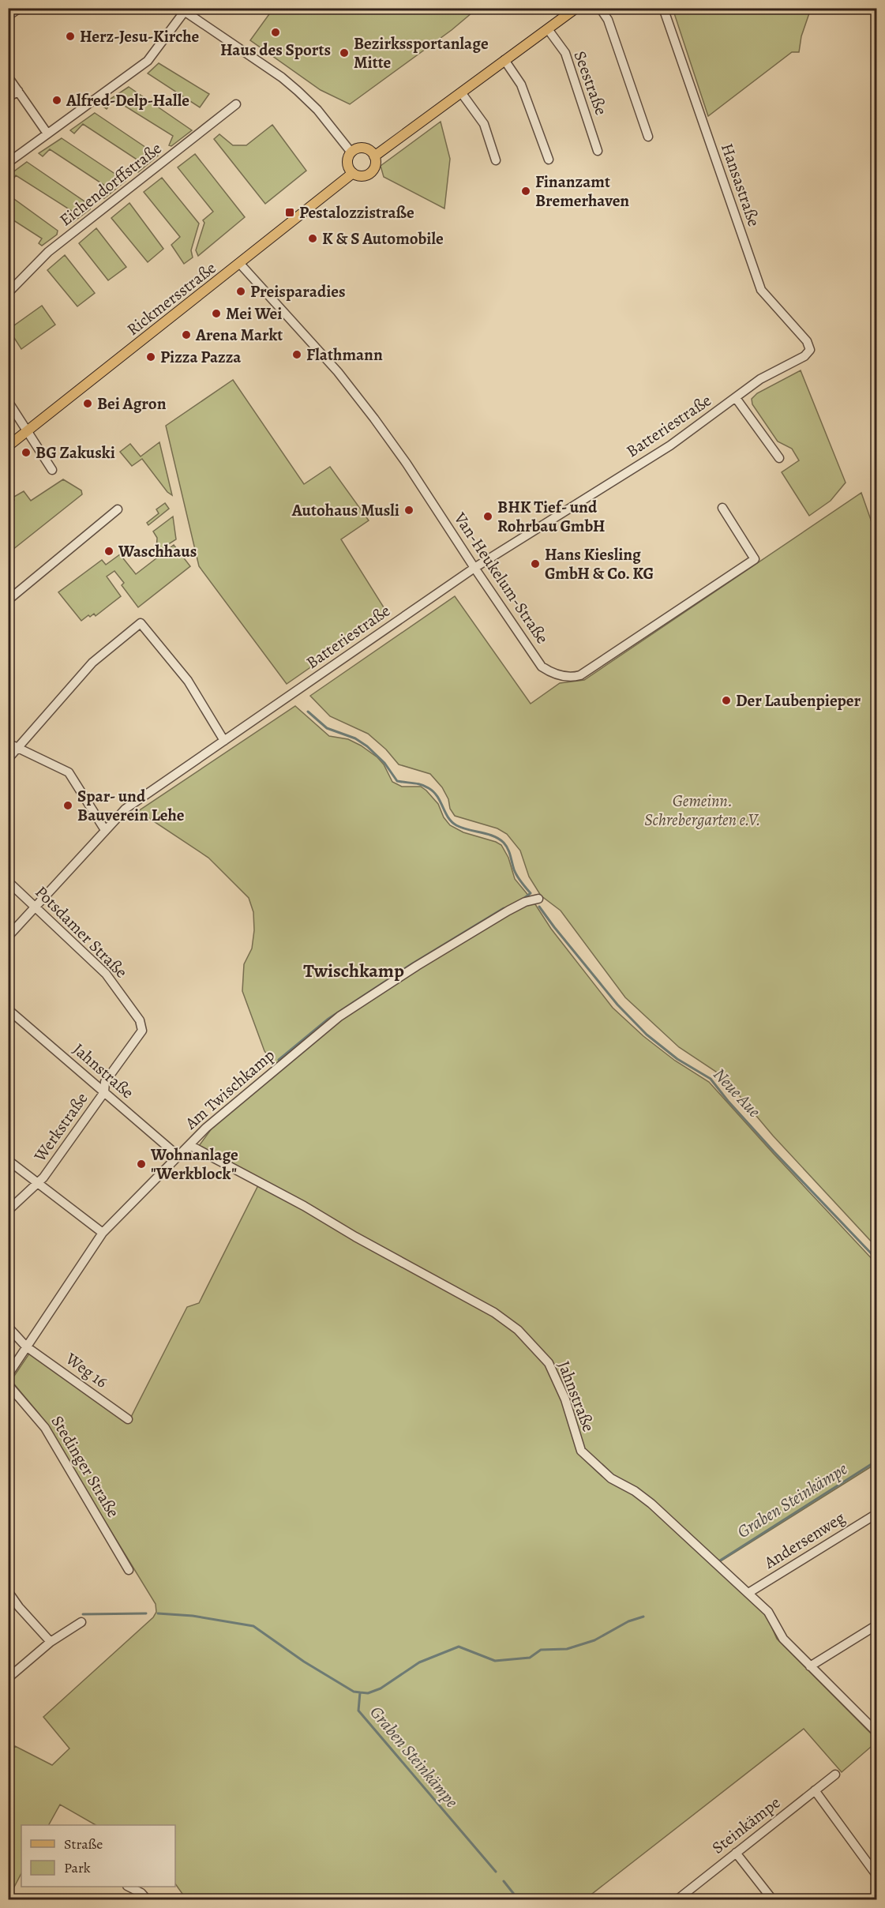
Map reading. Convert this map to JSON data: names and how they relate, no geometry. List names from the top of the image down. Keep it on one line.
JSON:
{"streets":{"main road":["Rickmersstraße"],"street":["Seestraße","Eichendorffstraße","Hansastraße","Batteriestraße","Van-Heukelum-Straße","Potsdamer Straße","Jahnstraße","Am Twischkamp","Werkstraße","Weg 16","Stedinger Straße","Andersenweg","Steinkämpe"]},"crossings":[["Seestraße","Rickmersstraße"],["Hansastraße","Batteriestraße"],["Rickmersstraße","Van-Heukelum-Straße"],["Batteriestraße","Van-Heukelum-Straße"],["Batteriestraße","Potsdamer Straße"],["Potsdamer Straße","Werkstraße"],["Jahnstraße","Am Twischkamp"],["Jahnstraße","Werkstraße"],["Jahnstraße","Andersenweg"],["Am Twischkamp","Weg 16"]],"districts":["Twischkamp"],"water":["Neue Aue","Graben Steinkämpe"],"parks":["Gemeinn. Schrebergarten e.V."],"places":{"other":["Haus des Sports","Herz-Jesu-Kirche","Bezirkssportanlage Mitte","Alfred-Delp-Halle","Finanzamt Bremerhaven","K & S Automobile","Preisparadies","Mei Wei","Arena Markt","Flathmann","Pizza Pazza","Bei Agron","BG Zakuski","Autohaus Musli","BHK Tief- und Rohrbau GmbH","Waschhaus","Hans Kiesling GmbH & Co. KG","Der Laubenpieper","Spar- und Bauverein Lehe","Wohnanlage \"Werkblock\""],"transit":["Pestalozzistraße"]},"legend":["Straße","Park"]}
